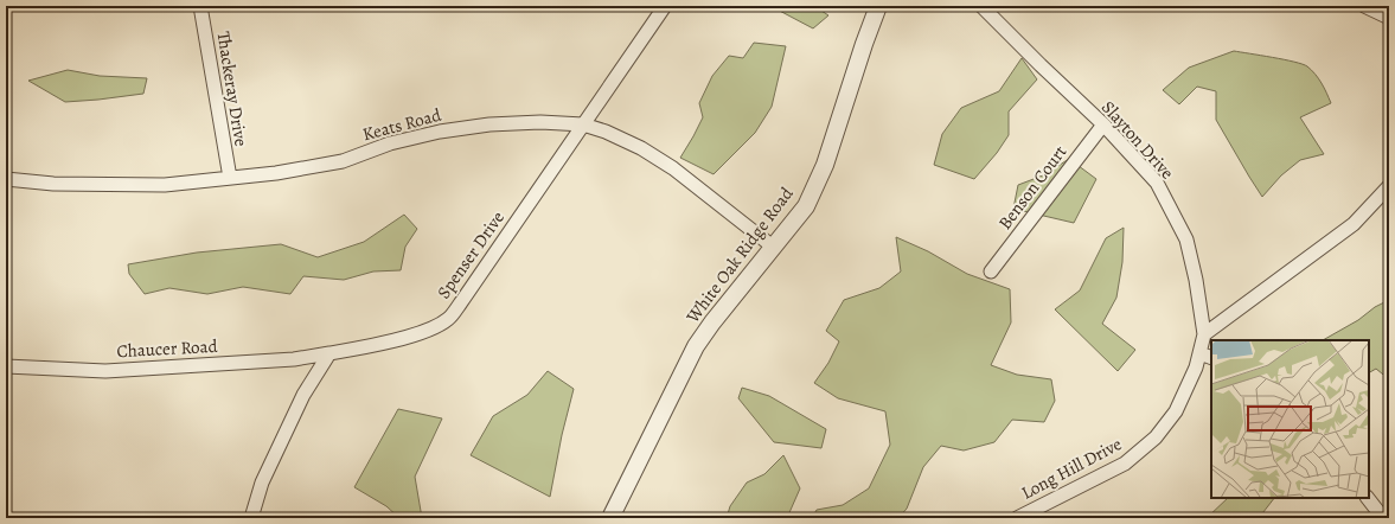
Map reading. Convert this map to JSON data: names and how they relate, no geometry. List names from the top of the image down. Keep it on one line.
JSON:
{"streets":{"street":["Thackeray Drive","Keats Road","Slayton Drive","Benson Court","Spenser Drive","White Oak Ridge Road","Chaucer Road","Long Hill Drive"]},"crossings":[["Thackeray Drive","Keats Road"],["Keats Road","Spenser Drive"],["Keats Road","White Oak Ridge Road"],["Slayton Drive","Benson Court"],["Slayton Drive","Long Hill Drive"],["Spenser Drive","Chaucer Road"]]}
